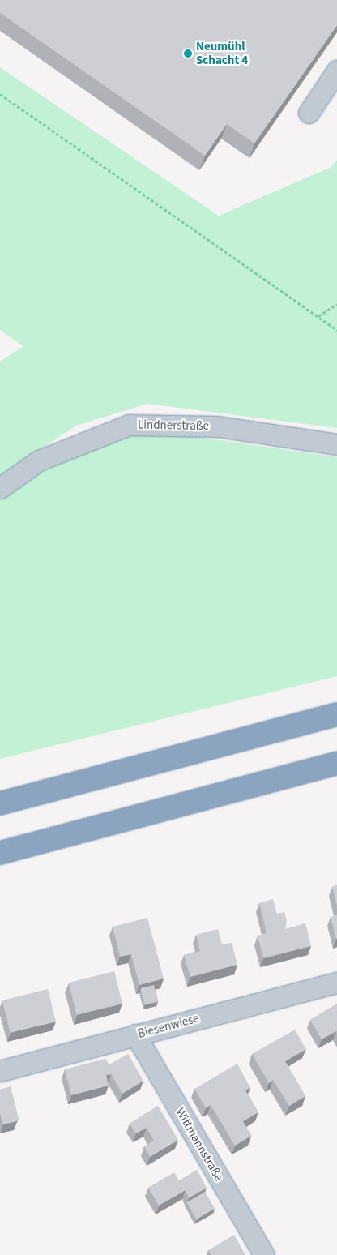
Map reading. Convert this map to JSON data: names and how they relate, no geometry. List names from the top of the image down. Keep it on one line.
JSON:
{"streets":{"street":["Lindnerstraße","Biesenwiese","Wittmannstraße"]},"crossings":[["Biesenwiese","Wittmannstraße"]],"places":["Neumühl Schacht 4"]}
